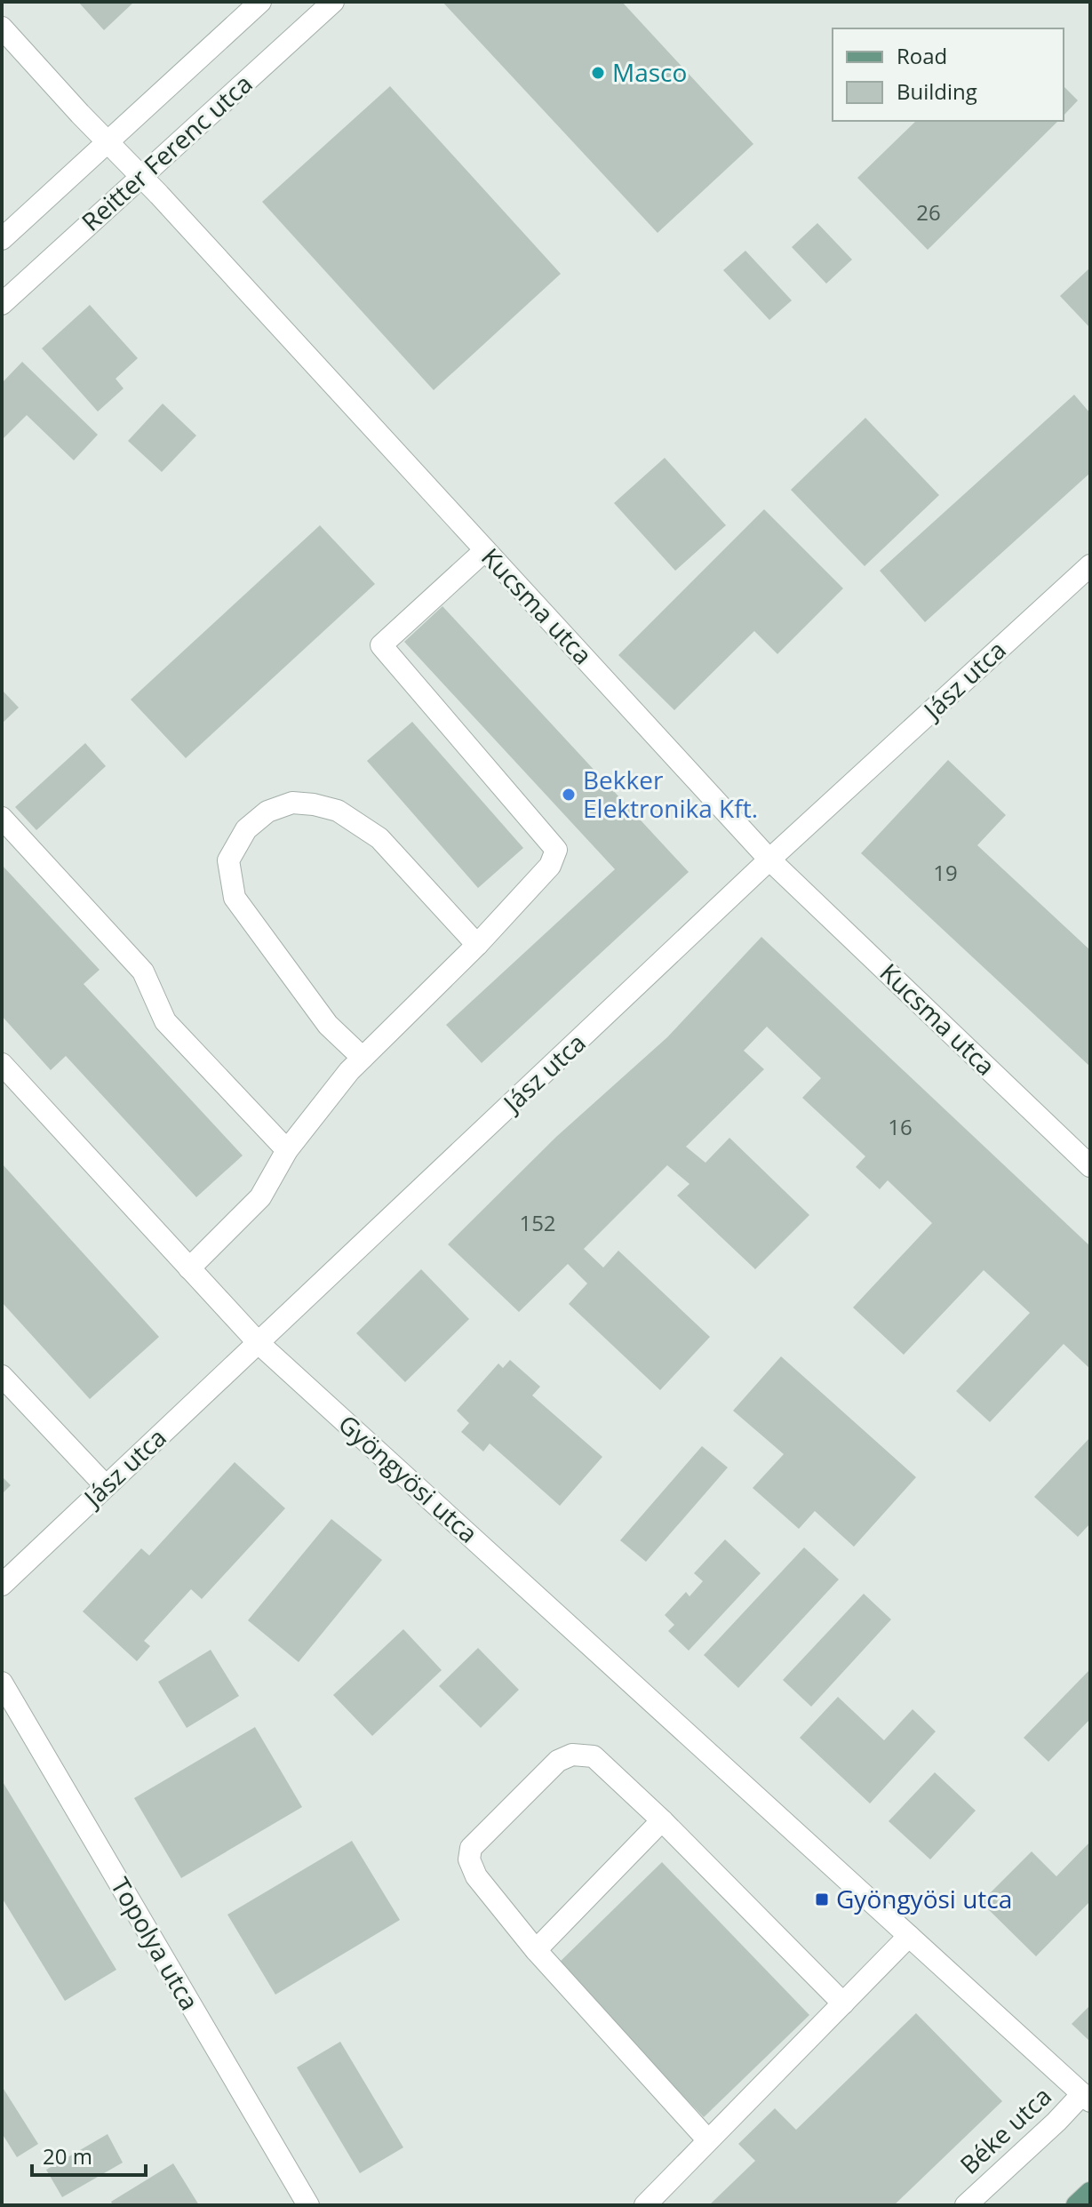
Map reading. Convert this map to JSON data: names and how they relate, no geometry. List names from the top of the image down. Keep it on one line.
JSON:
{"streets":{"street":["Reitter Ferenc utca","Kucsma utca","Jász utca","Gyöngyösi utca","Topolya utca","Béke utca"]},"crossings":[["Reitter Ferenc utca","Kucsma utca"],["Kucsma utca","Jász utca"],["Jász utca","Gyöngyösi utca"],["Gyöngyösi utca","Béke utca"]],"places":{"other":["Masco","Bekker Elektronika Kft."],"transit":["Gyöngyösi utca"]},"house_numbers":["26","19","16","152"],"legend":["Road","Building"],"scale_bar":"20 m"}
